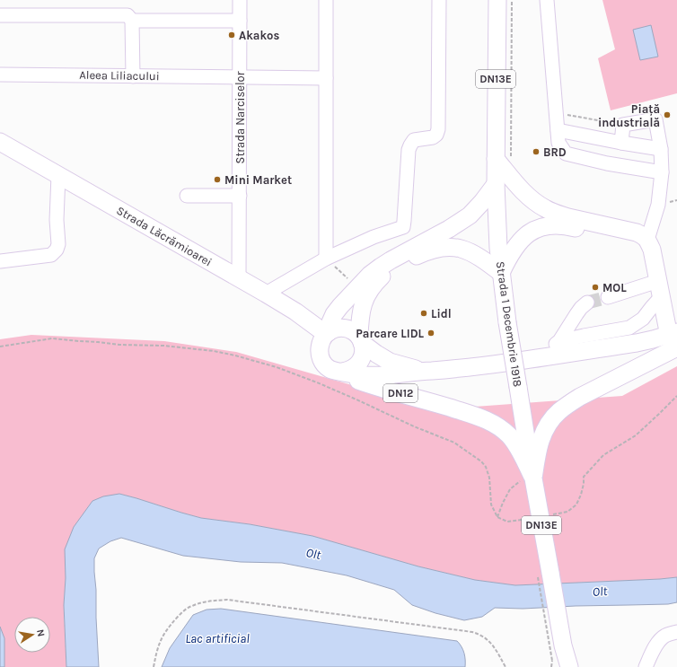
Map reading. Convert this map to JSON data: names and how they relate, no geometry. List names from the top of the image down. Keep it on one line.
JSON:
{"streets":{"main road":["DN13E","Strada Lăcrămioarei","Strada 1 Decembrie 1918","DN12"],"street":["Aleea Liliacului","Strada Narciselor"]},"crossings":[["Aleea Liliacului","Strada Narciselor"],["Strada Narciselor","Strada Lăcrămioarei"],["Strada Lăcrămioarei","DN12"],["Strada 1 Decembrie 1918","DN12"]],"water":["Olt","Lac artificial"],"places":["Akakos","Piață industrială","BRD","Mini Market","MOL","Lidl","Parcare LIDL"],"north":"right"}
